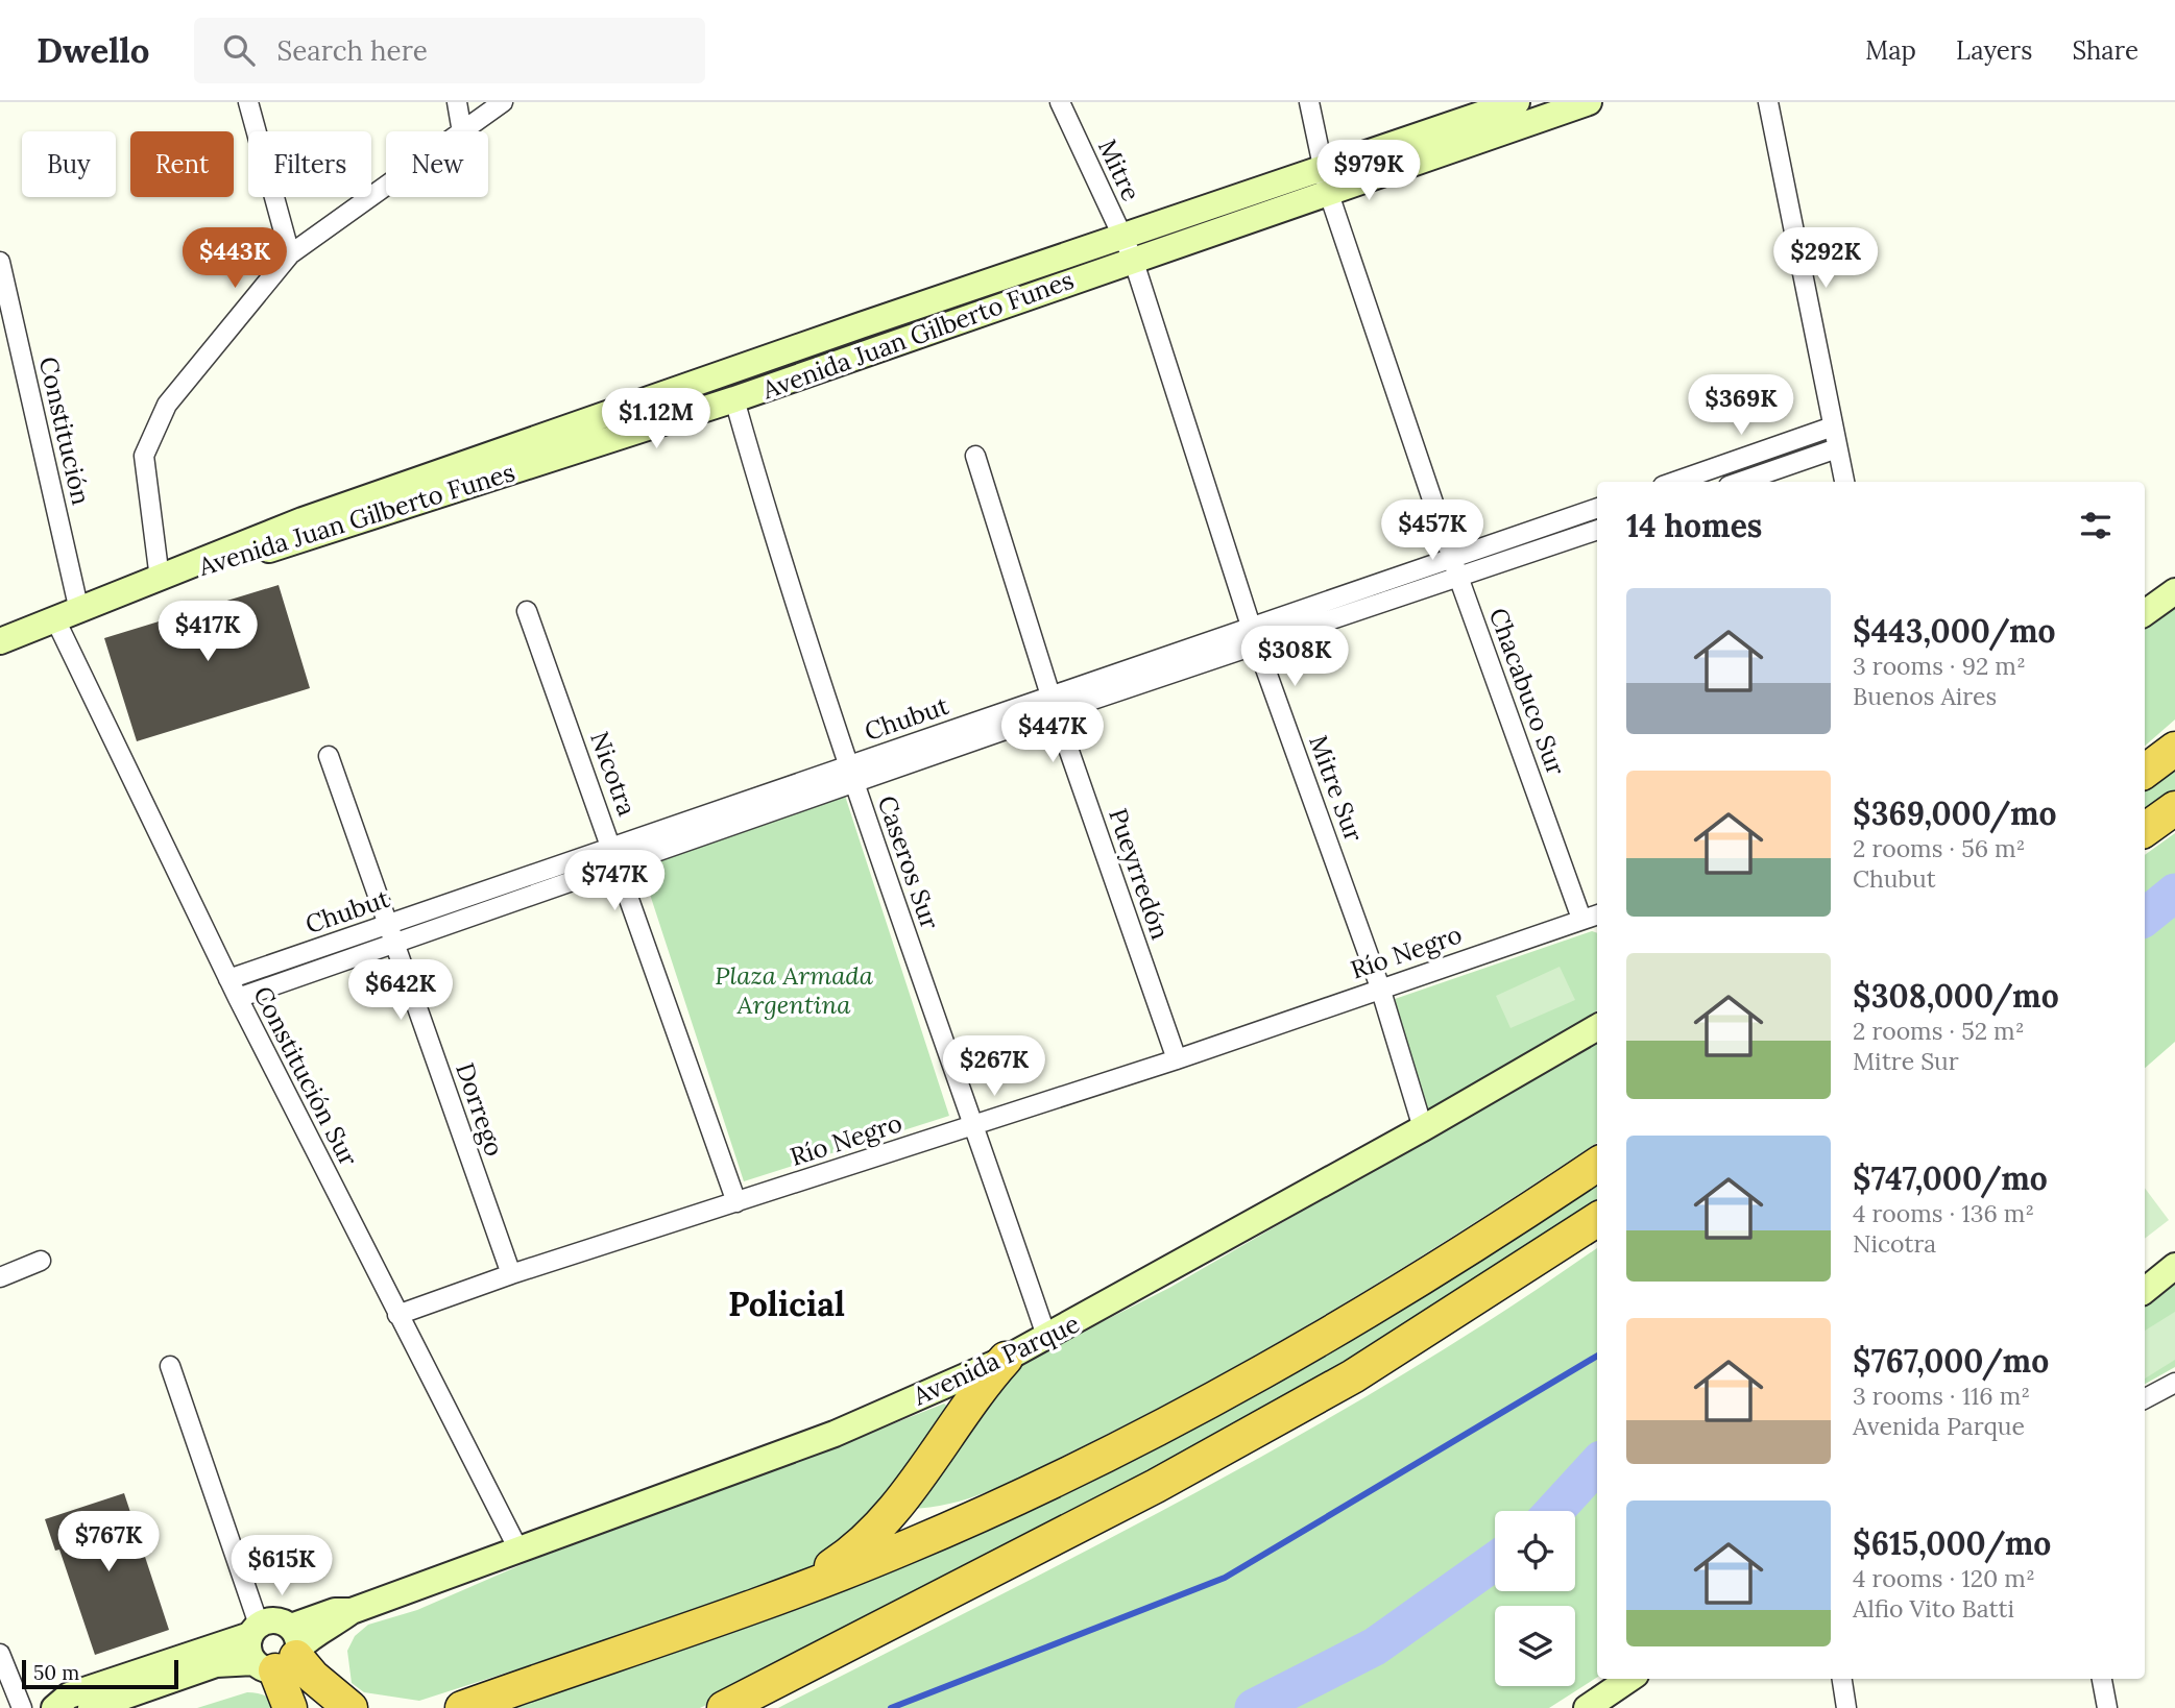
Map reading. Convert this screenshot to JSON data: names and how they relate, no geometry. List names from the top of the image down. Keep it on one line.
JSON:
{"streets":{"main road":["Avenida Juan Gilberto Funes","Avenida Parque"],"street":["Mitre","Constitución","Chacabuco Sur","Chubut","Nicotra","Mitre Sur","Caseros Sur","Pueyrredón","Río Negro","Constitución Sur","Dorrego"]},"crossings":[["Mitre","Avenida Juan Gilberto Funes"],["Mitre","Mitre Sur"],["Avenida Juan Gilberto Funes","Constitución"],["Avenida Juan Gilberto Funes","Chacabuco Sur"],["Avenida Juan Gilberto Funes","Mitre Sur"],["Avenida Juan Gilberto Funes","Caseros Sur"],["Avenida Juan Gilberto Funes","Constitución Sur"],["Constitución","Constitución Sur"],["Chacabuco Sur","Chubut"],["Chacabuco Sur","Río Negro"],["Chubut","Nicotra"],["Chubut","Mitre Sur"],["Chubut","Caseros Sur"],["Chubut","Pueyrredón"],["Chubut","Constitución Sur"],["Chubut","Dorrego"],["Nicotra","Río Negro"],["Mitre Sur","Río Negro"],["Mitre Sur","Avenida Parque"],["Caseros Sur","Río Negro"],["Caseros Sur","Avenida Parque"],["Pueyrredón","Río Negro"],["Río Negro","Constitución Sur"],["Río Negro","Dorrego"],["Constitución Sur","Avenida Parque"]],"districts":["Policial"],"parks":["Plaza Armada Argentina"],"scale_bar":"50 m","page":{"header":"Dwello","search":"Search here","nav":["Map","Layers","Share"],"chip":["Buy","Rent","Filters","New"],"price":["$979K","$443K","$292K","$369K","$1.12M","$457K","$417K","$308K","$447K","$747K","$642K","$267K","$767K","$615K"],"heading":"14 homes","list":[{"name":"$443,000/mo","note":"3 rooms · 92 m² · Buenos Aires"},{"name":"$369,000/mo","note":"2 rooms · 56 m² · Chubut"},{"name":"$308,000/mo","note":"2 rooms · 52 m² · Mitre Sur"},{"name":"$747,000/mo","note":"4 rooms · 136 m² · Nicotra"},{"name":"$767,000/mo","note":"3 rooms · 116 m² · Avenida Parque"},{"name":"$615,000/mo","note":"4 rooms · 120 m² · Alfio Vito Batti"}],"scale":"50 m"}}
